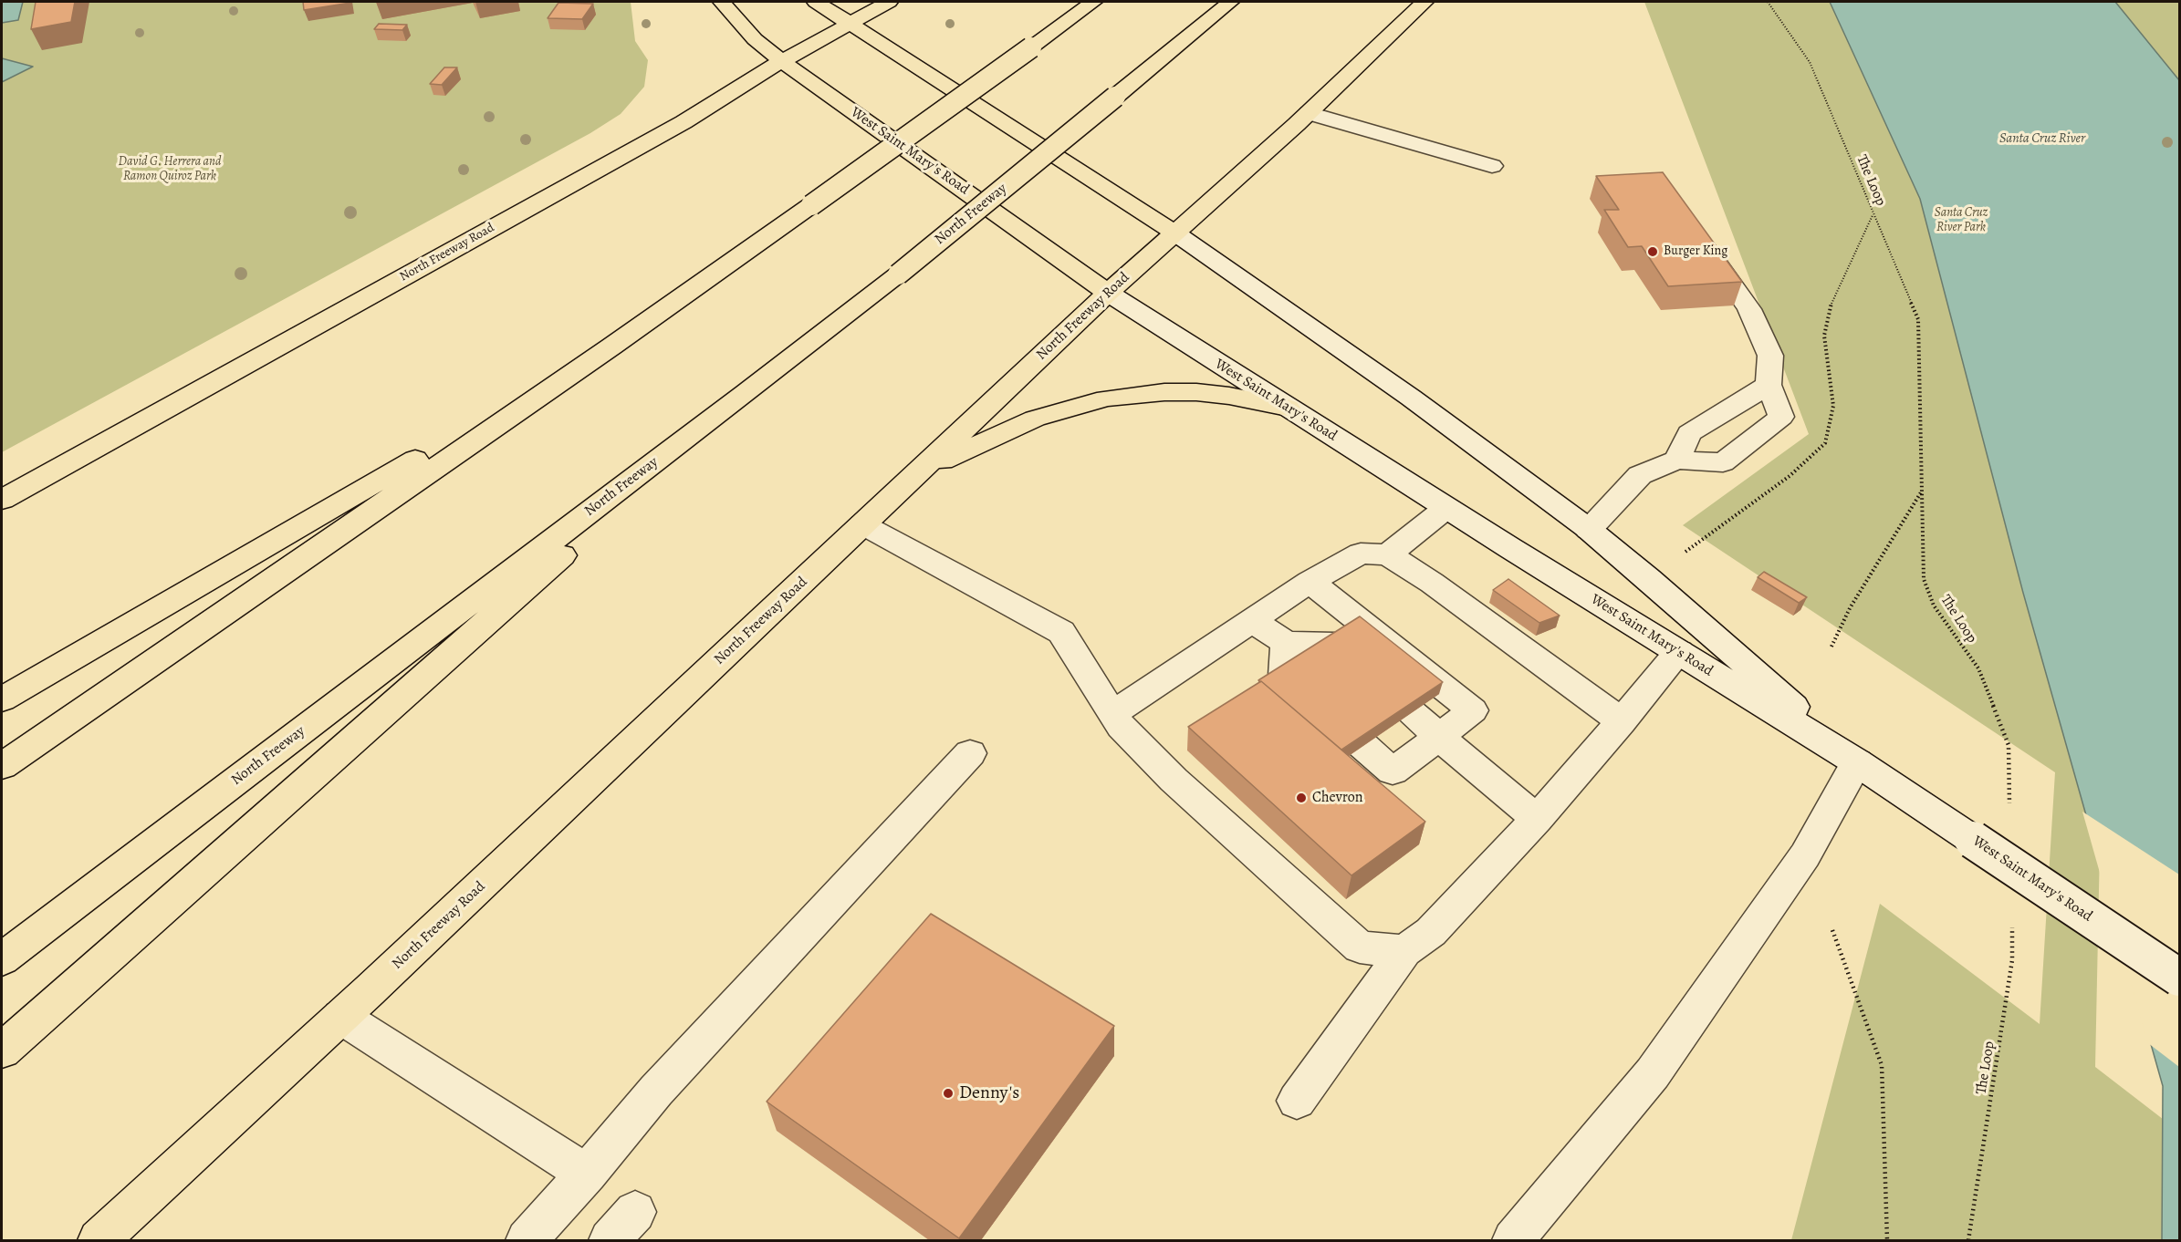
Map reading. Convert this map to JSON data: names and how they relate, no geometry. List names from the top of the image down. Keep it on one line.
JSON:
{"streets":{"main road":["West Saint Mary's Road","North Freeway","North Freeway Road"],"path":["The Loop"]},"crossings":[["West Saint Mary's Road","North Freeway Road"]],"water":["Santa Cruz River"],"parks":["David G. Herrera and Ramon Quiroz Park","Santa Cruz River Park"],"places":["Burger King","Chevron","Denny's"]}
